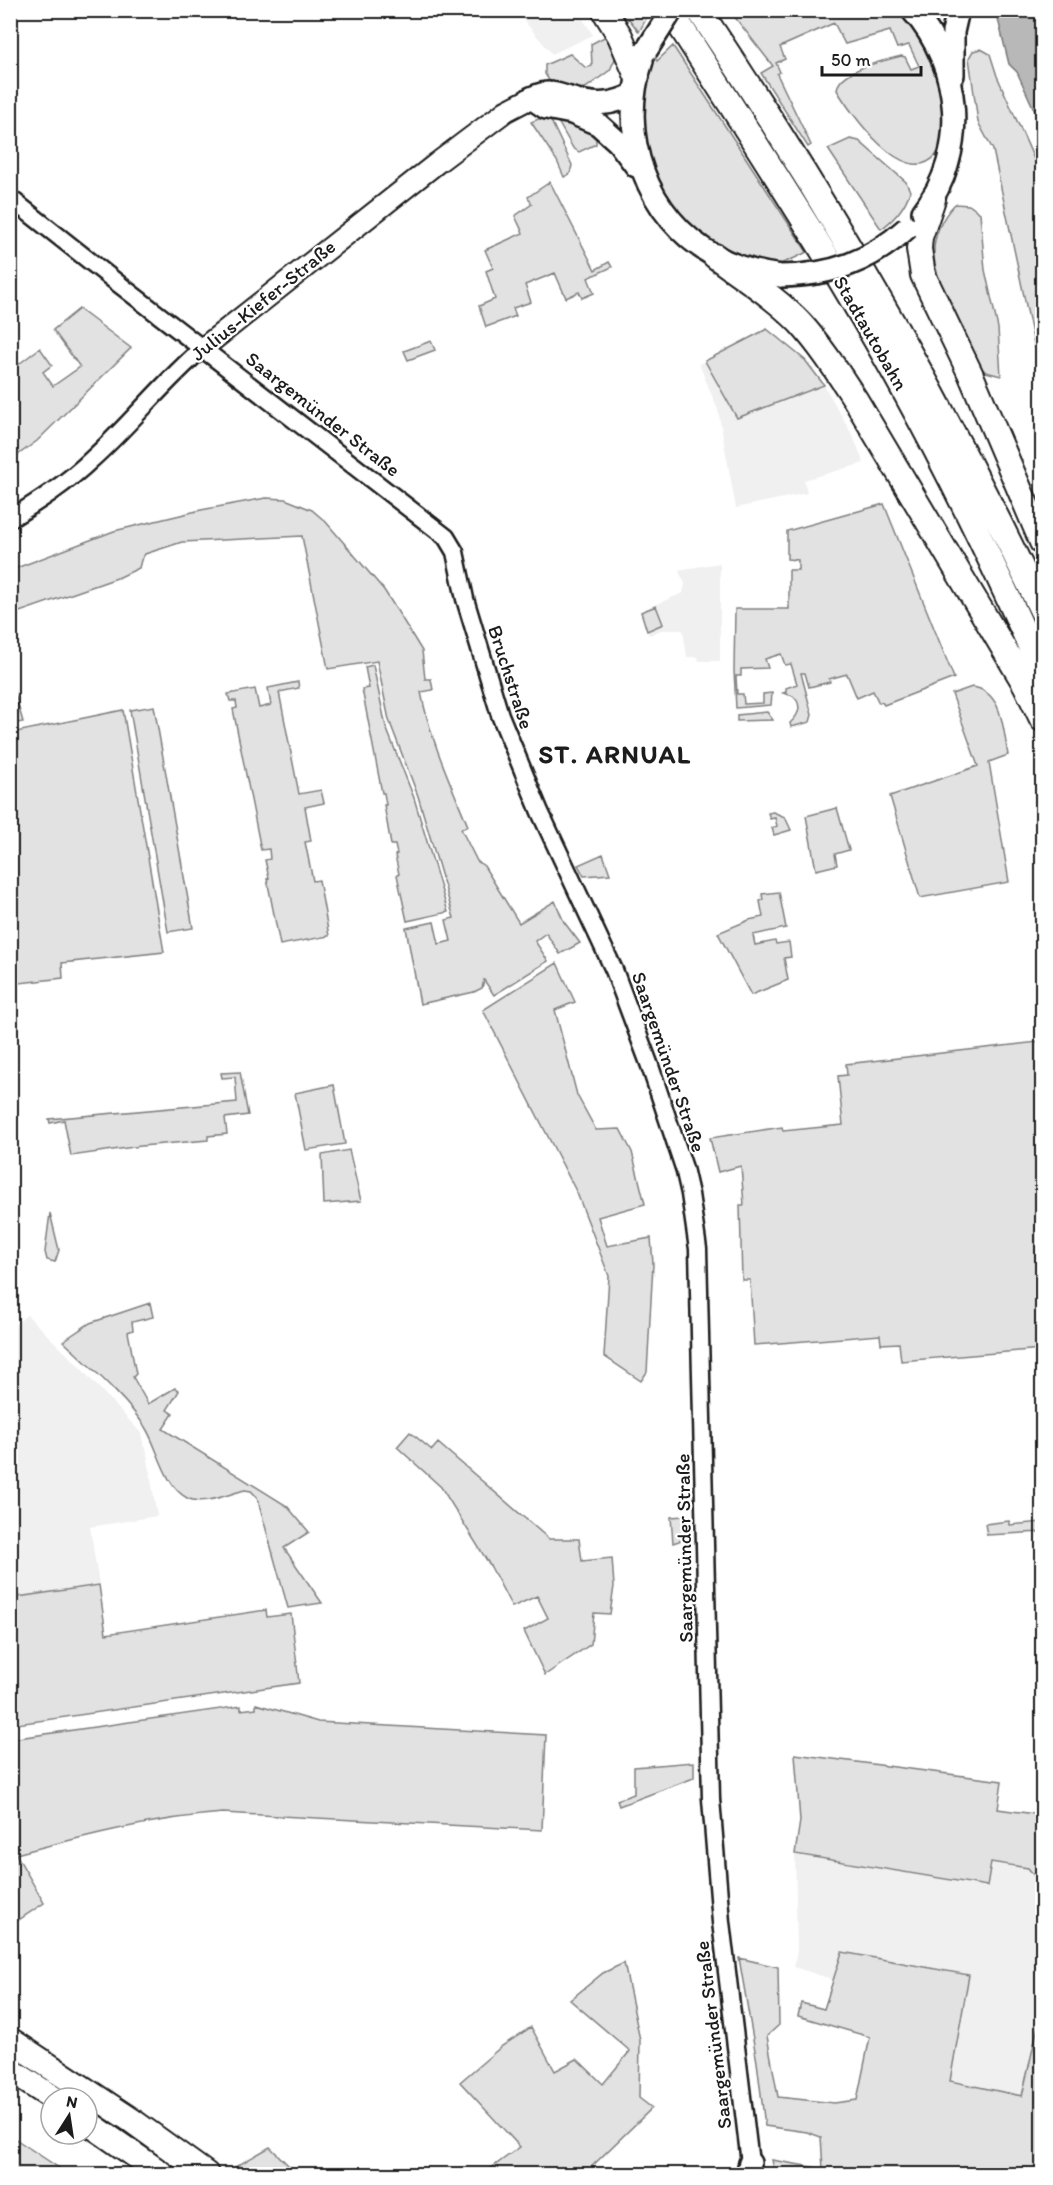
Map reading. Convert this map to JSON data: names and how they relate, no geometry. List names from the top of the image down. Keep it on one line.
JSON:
{"streets":{"highway":["Stadtautobahn"],"main road":["Julius-Kiefer-Straße"],"street":["Saargemünder Straße","Bruchstraße"]},"crossings":[["Julius-Kiefer-Straße","Saargemünder Straße"],["Saargemünder Straße","Bruchstraße"]],"districts":["ST. ARNUAL"],"scale_bar":"50 m","north":"top"}
